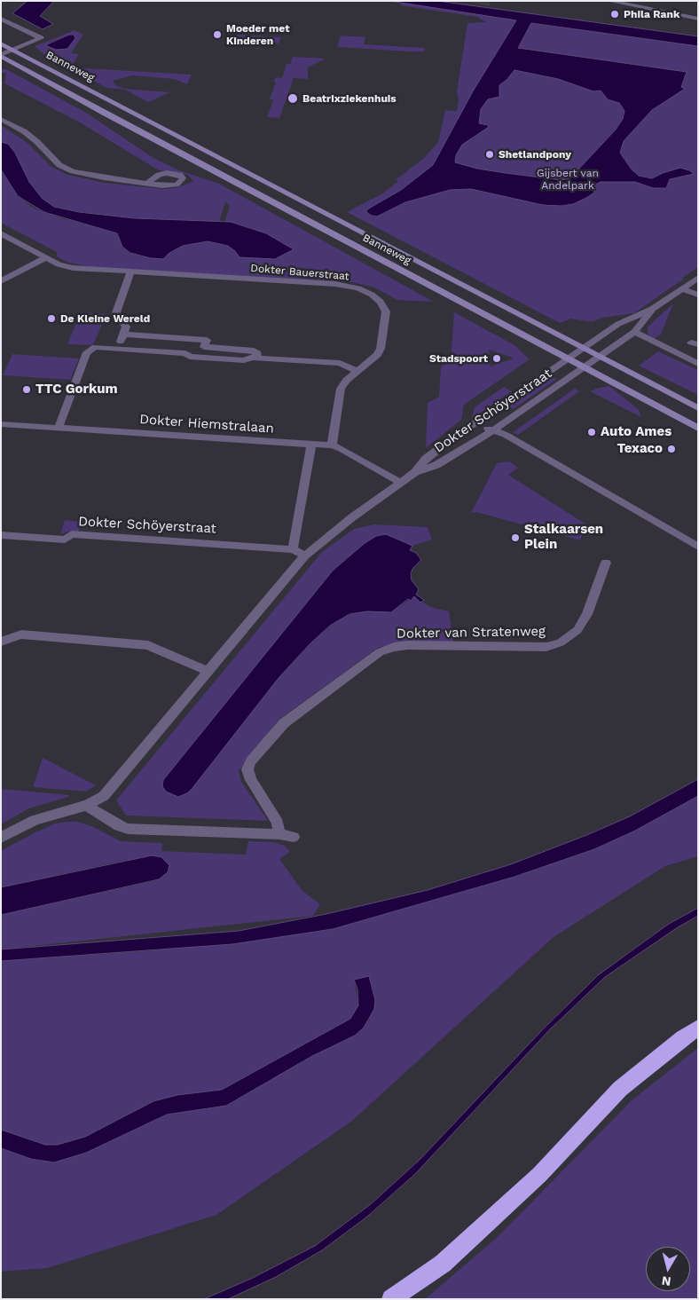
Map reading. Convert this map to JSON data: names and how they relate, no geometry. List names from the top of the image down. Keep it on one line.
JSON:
{"streets":{"main road":["Banneweg"],"street":["Dokter Bauerstraat","Dokter Schöyerstraat","Dokter Hiemstralaan","Dokter van Stratenweg"]},"crossings":[["Banneweg","Dokter Schöyerstraat"],["Dokter Bauerstraat","Dokter Hiemstralaan"],["Dokter Schöyerstraat","Dokter Hiemstralaan"]],"parks":["Gijsbert van Andelpark"],"places":["Phila Rank","Moeder met Kinderen","Beatrixziekenhuis","Shetlandpony","De Kleine Wereld","Stadspoort","TTC Gorkum","Auto Ames","Texaco","Stalkaarsen Plein"],"north":"bottom"}
